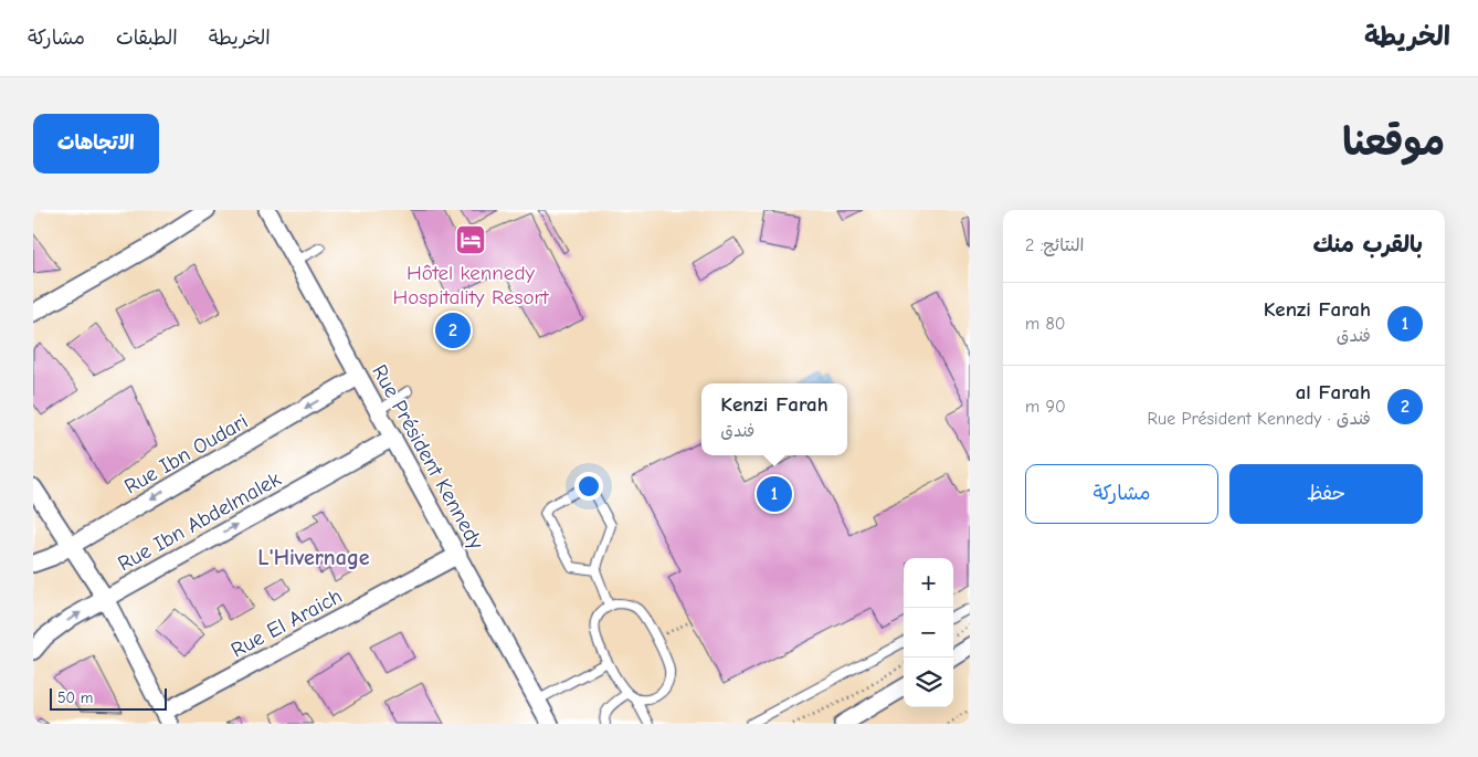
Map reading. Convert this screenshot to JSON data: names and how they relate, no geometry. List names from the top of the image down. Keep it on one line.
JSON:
{"streets":{"street":["Rue Ibn Oudari","Rue Président Kennedy","Rue Ibn Abdelmalek","Rue El Araich"]},"crossings":[["Rue Ibn Oudari","Rue Président Kennedy"],["Rue Président Kennedy","Rue Ibn Abdelmalek"],["Rue Président Kennedy","Rue El Araich"]],"one_way":["Rue Ibn Oudari","Rue Ibn Abdelmalek"],"districts":["L'Hivernage"],"places":{"hotel":["Hôtel kennedy Hospitality Resort"]},"scale_bar":"50 m","page":{"header":"الخريطة","nav":["الخريطة","الطبقات","مشاركة"],"title":"موقعنا","buttons":["الاتجاهات",["حفظ","مشاركة"]],"heading":["بالقرب منك","النتائج: 2"],"list":[{"mark":"1","name":"Kenzi Farah","note":"فندق","value":"80 m"},{"mark":"2","name":"al Farah","note":"فندق · Rue Président Kennedy","value":"90 m"}],"pins":["2","1"],"popup":["Kenzi Farah","فندق"],"map_buttons":["+","−"],"scale":"50 m"}}
